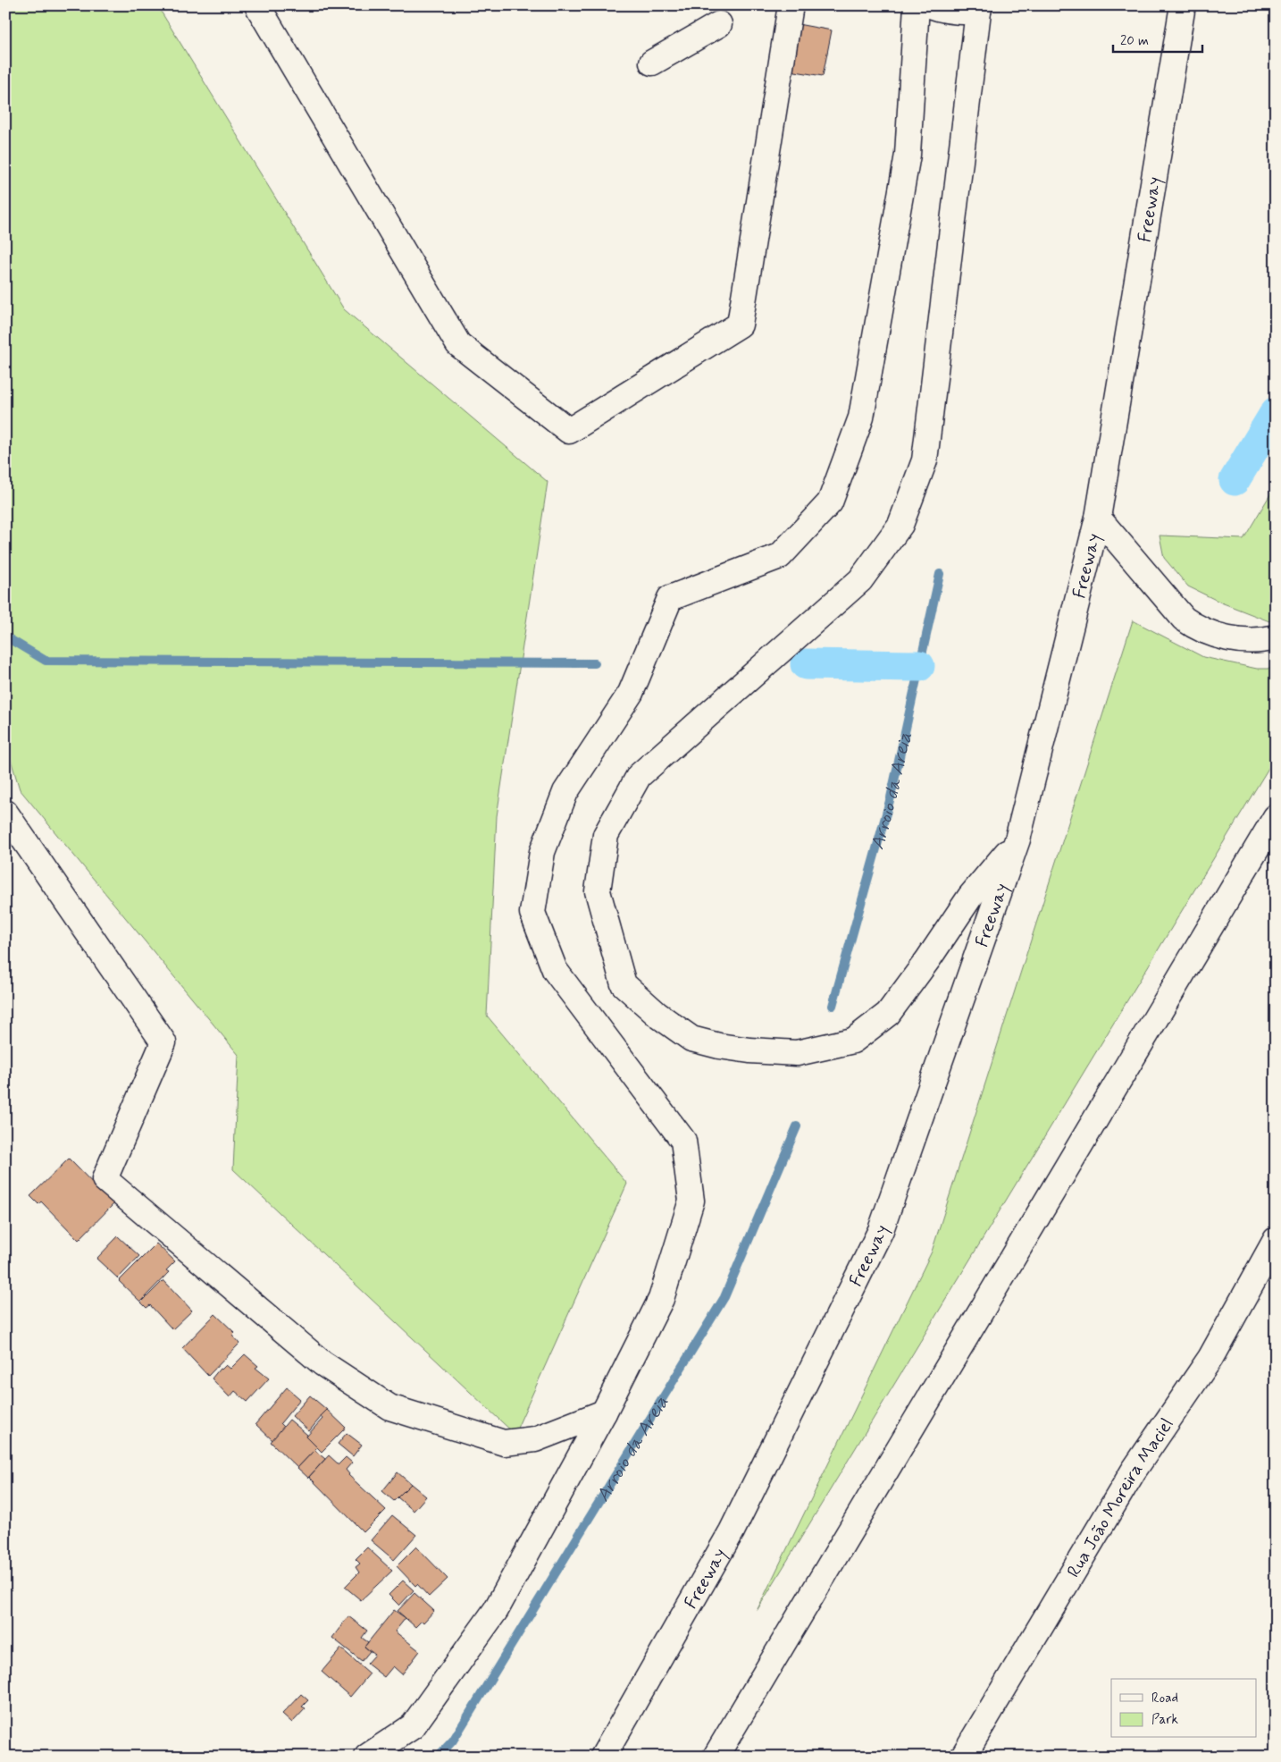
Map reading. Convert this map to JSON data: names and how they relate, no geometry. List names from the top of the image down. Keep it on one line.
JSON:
{"streets":{"main road":["Freeway","Rua João Moreira Maciel"]},"water":["Arroio da Areia"],"legend":["Road","Park"],"scale_bar":"20 m"}
